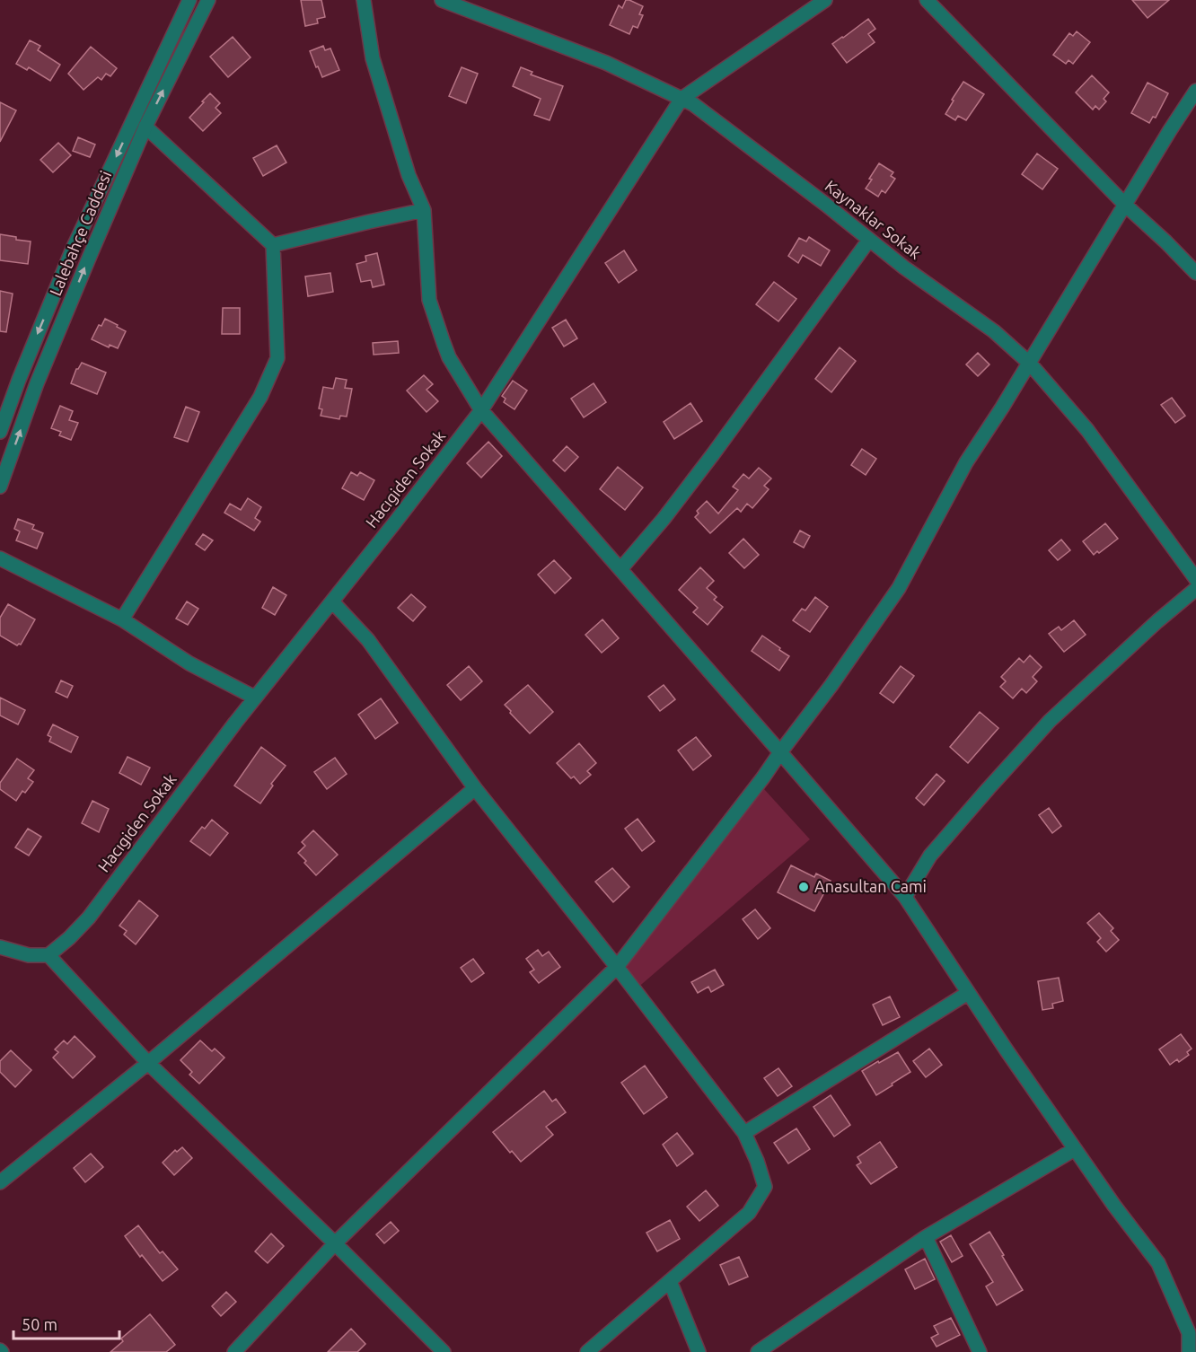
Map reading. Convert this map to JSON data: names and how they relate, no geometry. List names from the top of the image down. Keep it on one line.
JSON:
{"streets":{"street":["Kaynaklar Sokak","Lalebahçe Caddesi","Hacıgiden Sokak"]},"crossings":[["Kaynaklar Sokak","Hacıgiden Sokak"]],"places":["Anasultan Cami"],"scale_bar":"50 m"}
